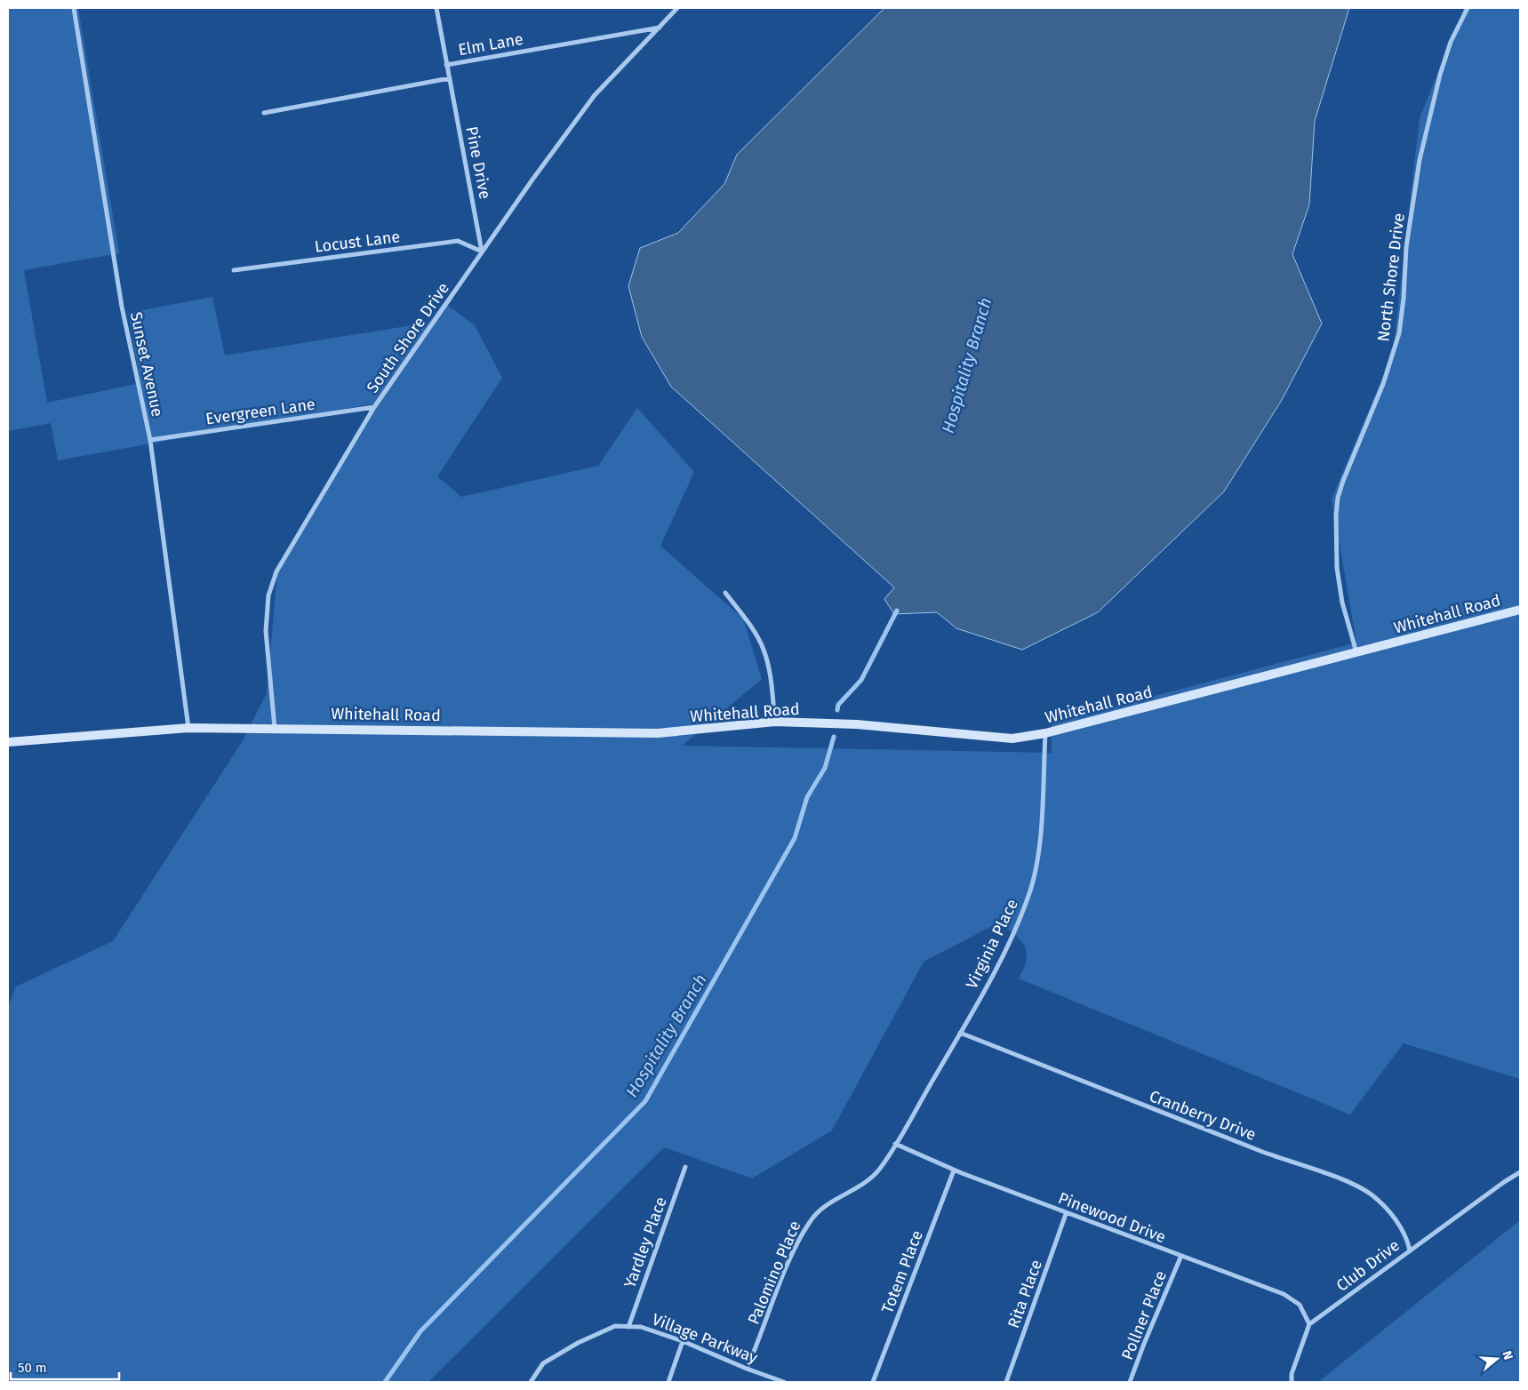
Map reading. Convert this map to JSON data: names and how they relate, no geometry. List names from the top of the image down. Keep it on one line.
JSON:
{"streets":{"street":["Elm Lane","Pine Drive","Locust Lane","North Shore Drive","South Shore Drive","Sunset Avenue","Evergreen Lane","Whitehall Road","Virginia Place","Cranberry Drive","Pinewood Drive","Yardley Place","Club Drive","Totem Place","Palomino Place","Rita Place","Pollner Place","Village Parkway"]},"crossings":[["Elm Lane","Pine Drive"],["Elm Lane","South Shore Drive"],["Pine Drive","Locust Lane"],["Pine Drive","South Shore Drive"],["Locust Lane","South Shore Drive"],["North Shore Drive","Whitehall Road"],["South Shore Drive","Evergreen Lane"],["South Shore Drive","Whitehall Road"],["Sunset Avenue","Evergreen Lane"],["Sunset Avenue","Whitehall Road"],["Whitehall Road","Virginia Place"],["Virginia Place","Cranberry Drive"],["Virginia Place","Pinewood Drive"],["Virginia Place","Palomino Place"],["Cranberry Drive","Club Drive"],["Pinewood Drive","Club Drive"],["Pinewood Drive","Totem Place"],["Pinewood Drive","Palomino Place"],["Pinewood Drive","Rita Place"],["Pinewood Drive","Pollner Place"],["Yardley Place","Village Parkway"],["Palomino Place","Village Parkway"]],"water":["Hospitality Branch"],"scale_bar":"50 m","north":"right"}
